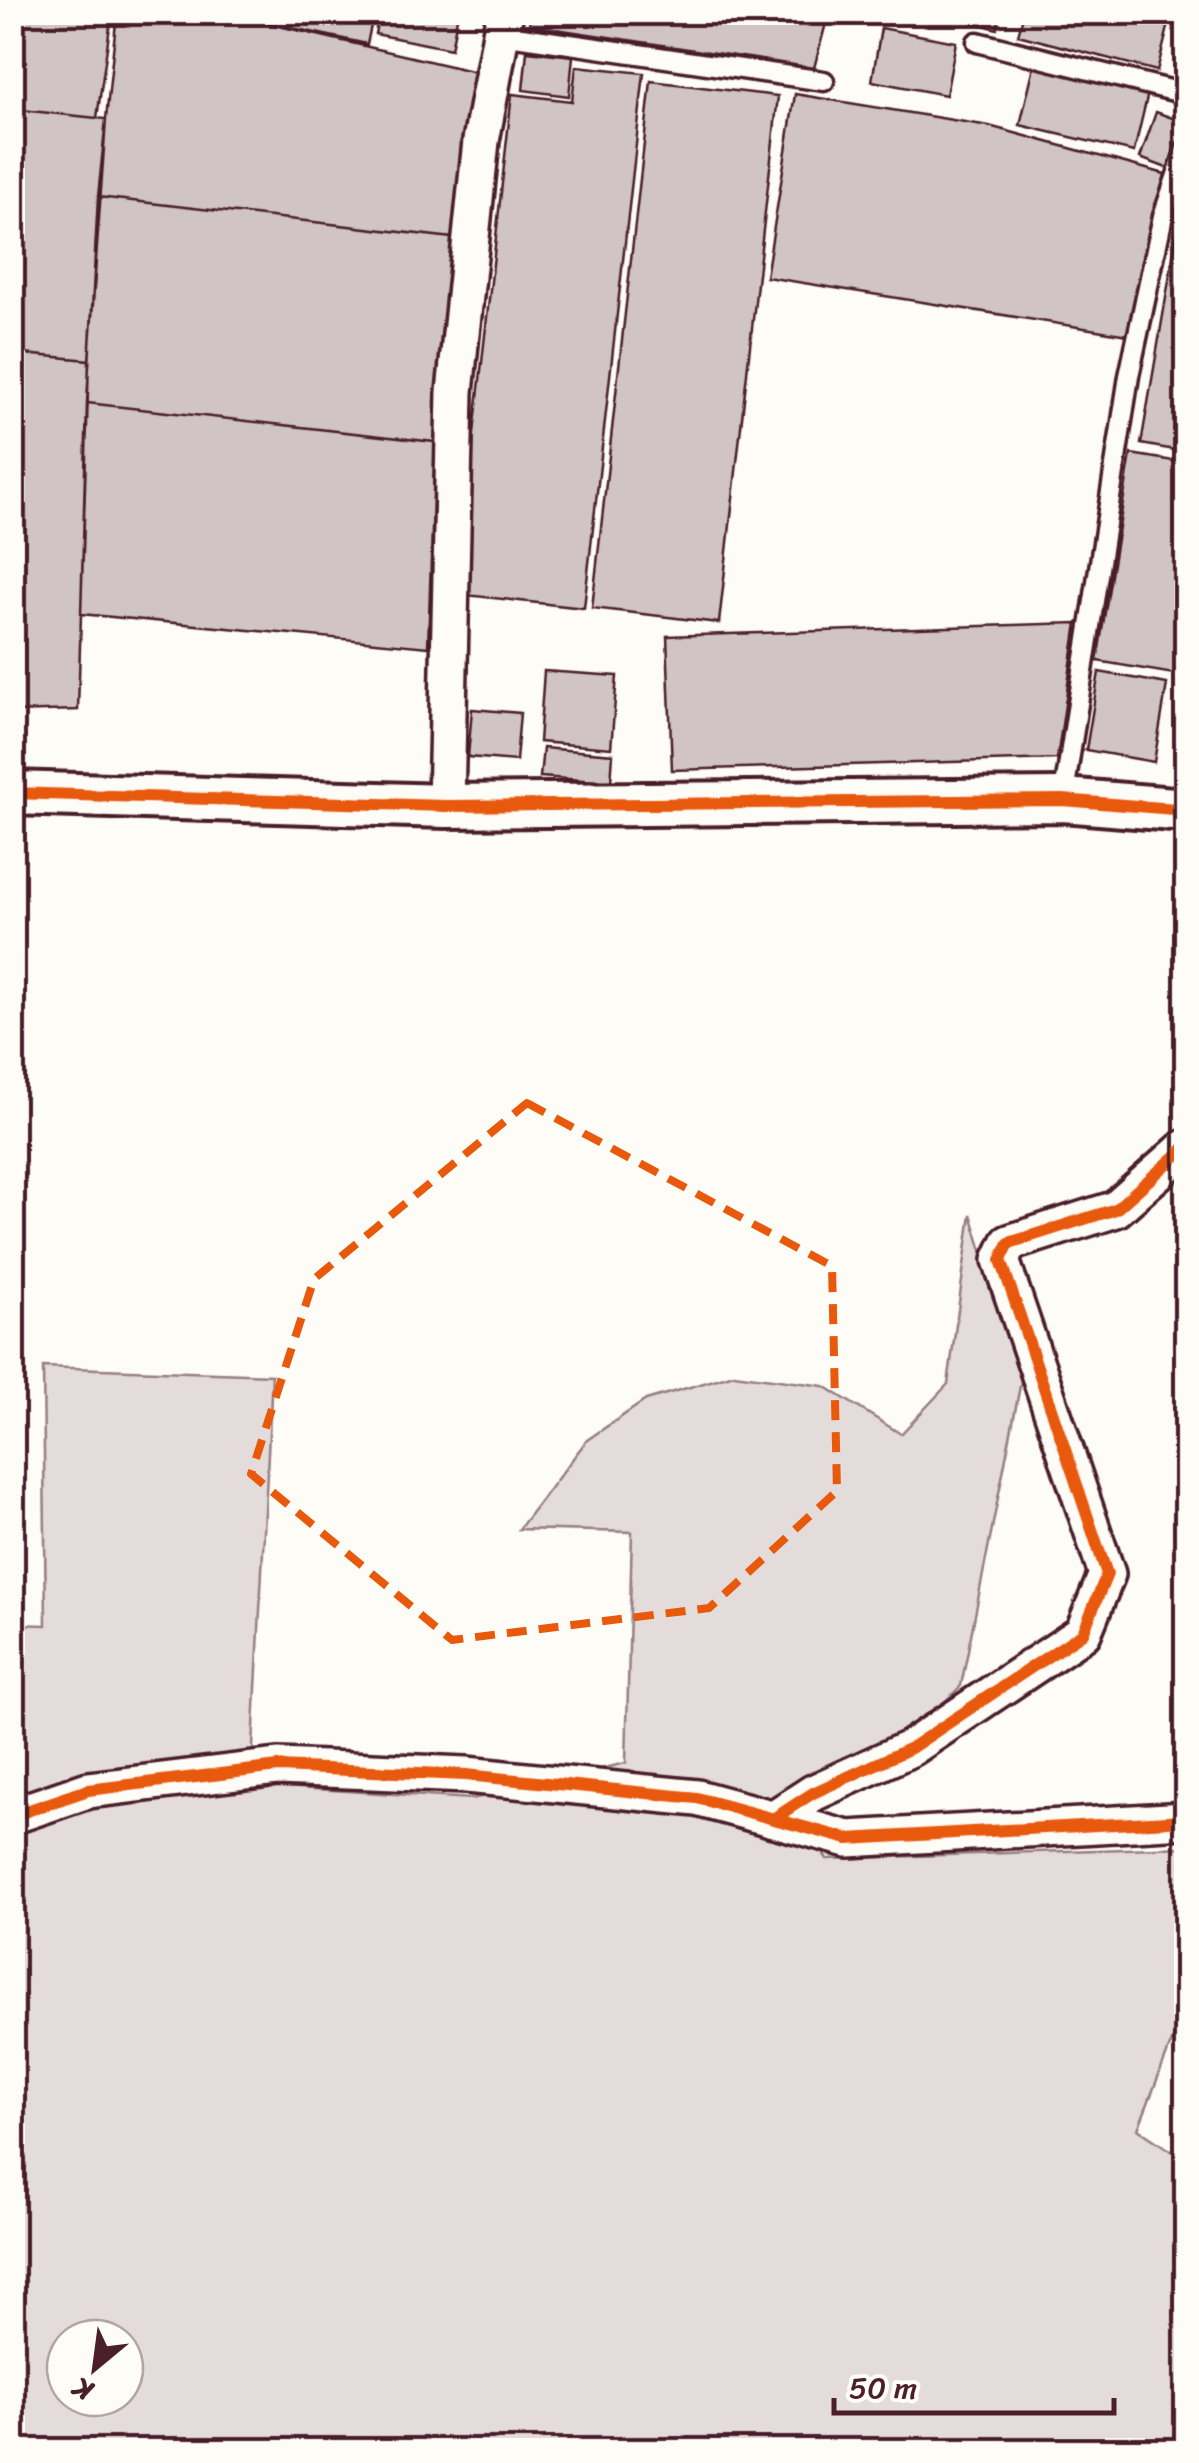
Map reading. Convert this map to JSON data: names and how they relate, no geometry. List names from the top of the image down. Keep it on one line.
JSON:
{"scale_bar":"50 m","north":"bottom left"}
